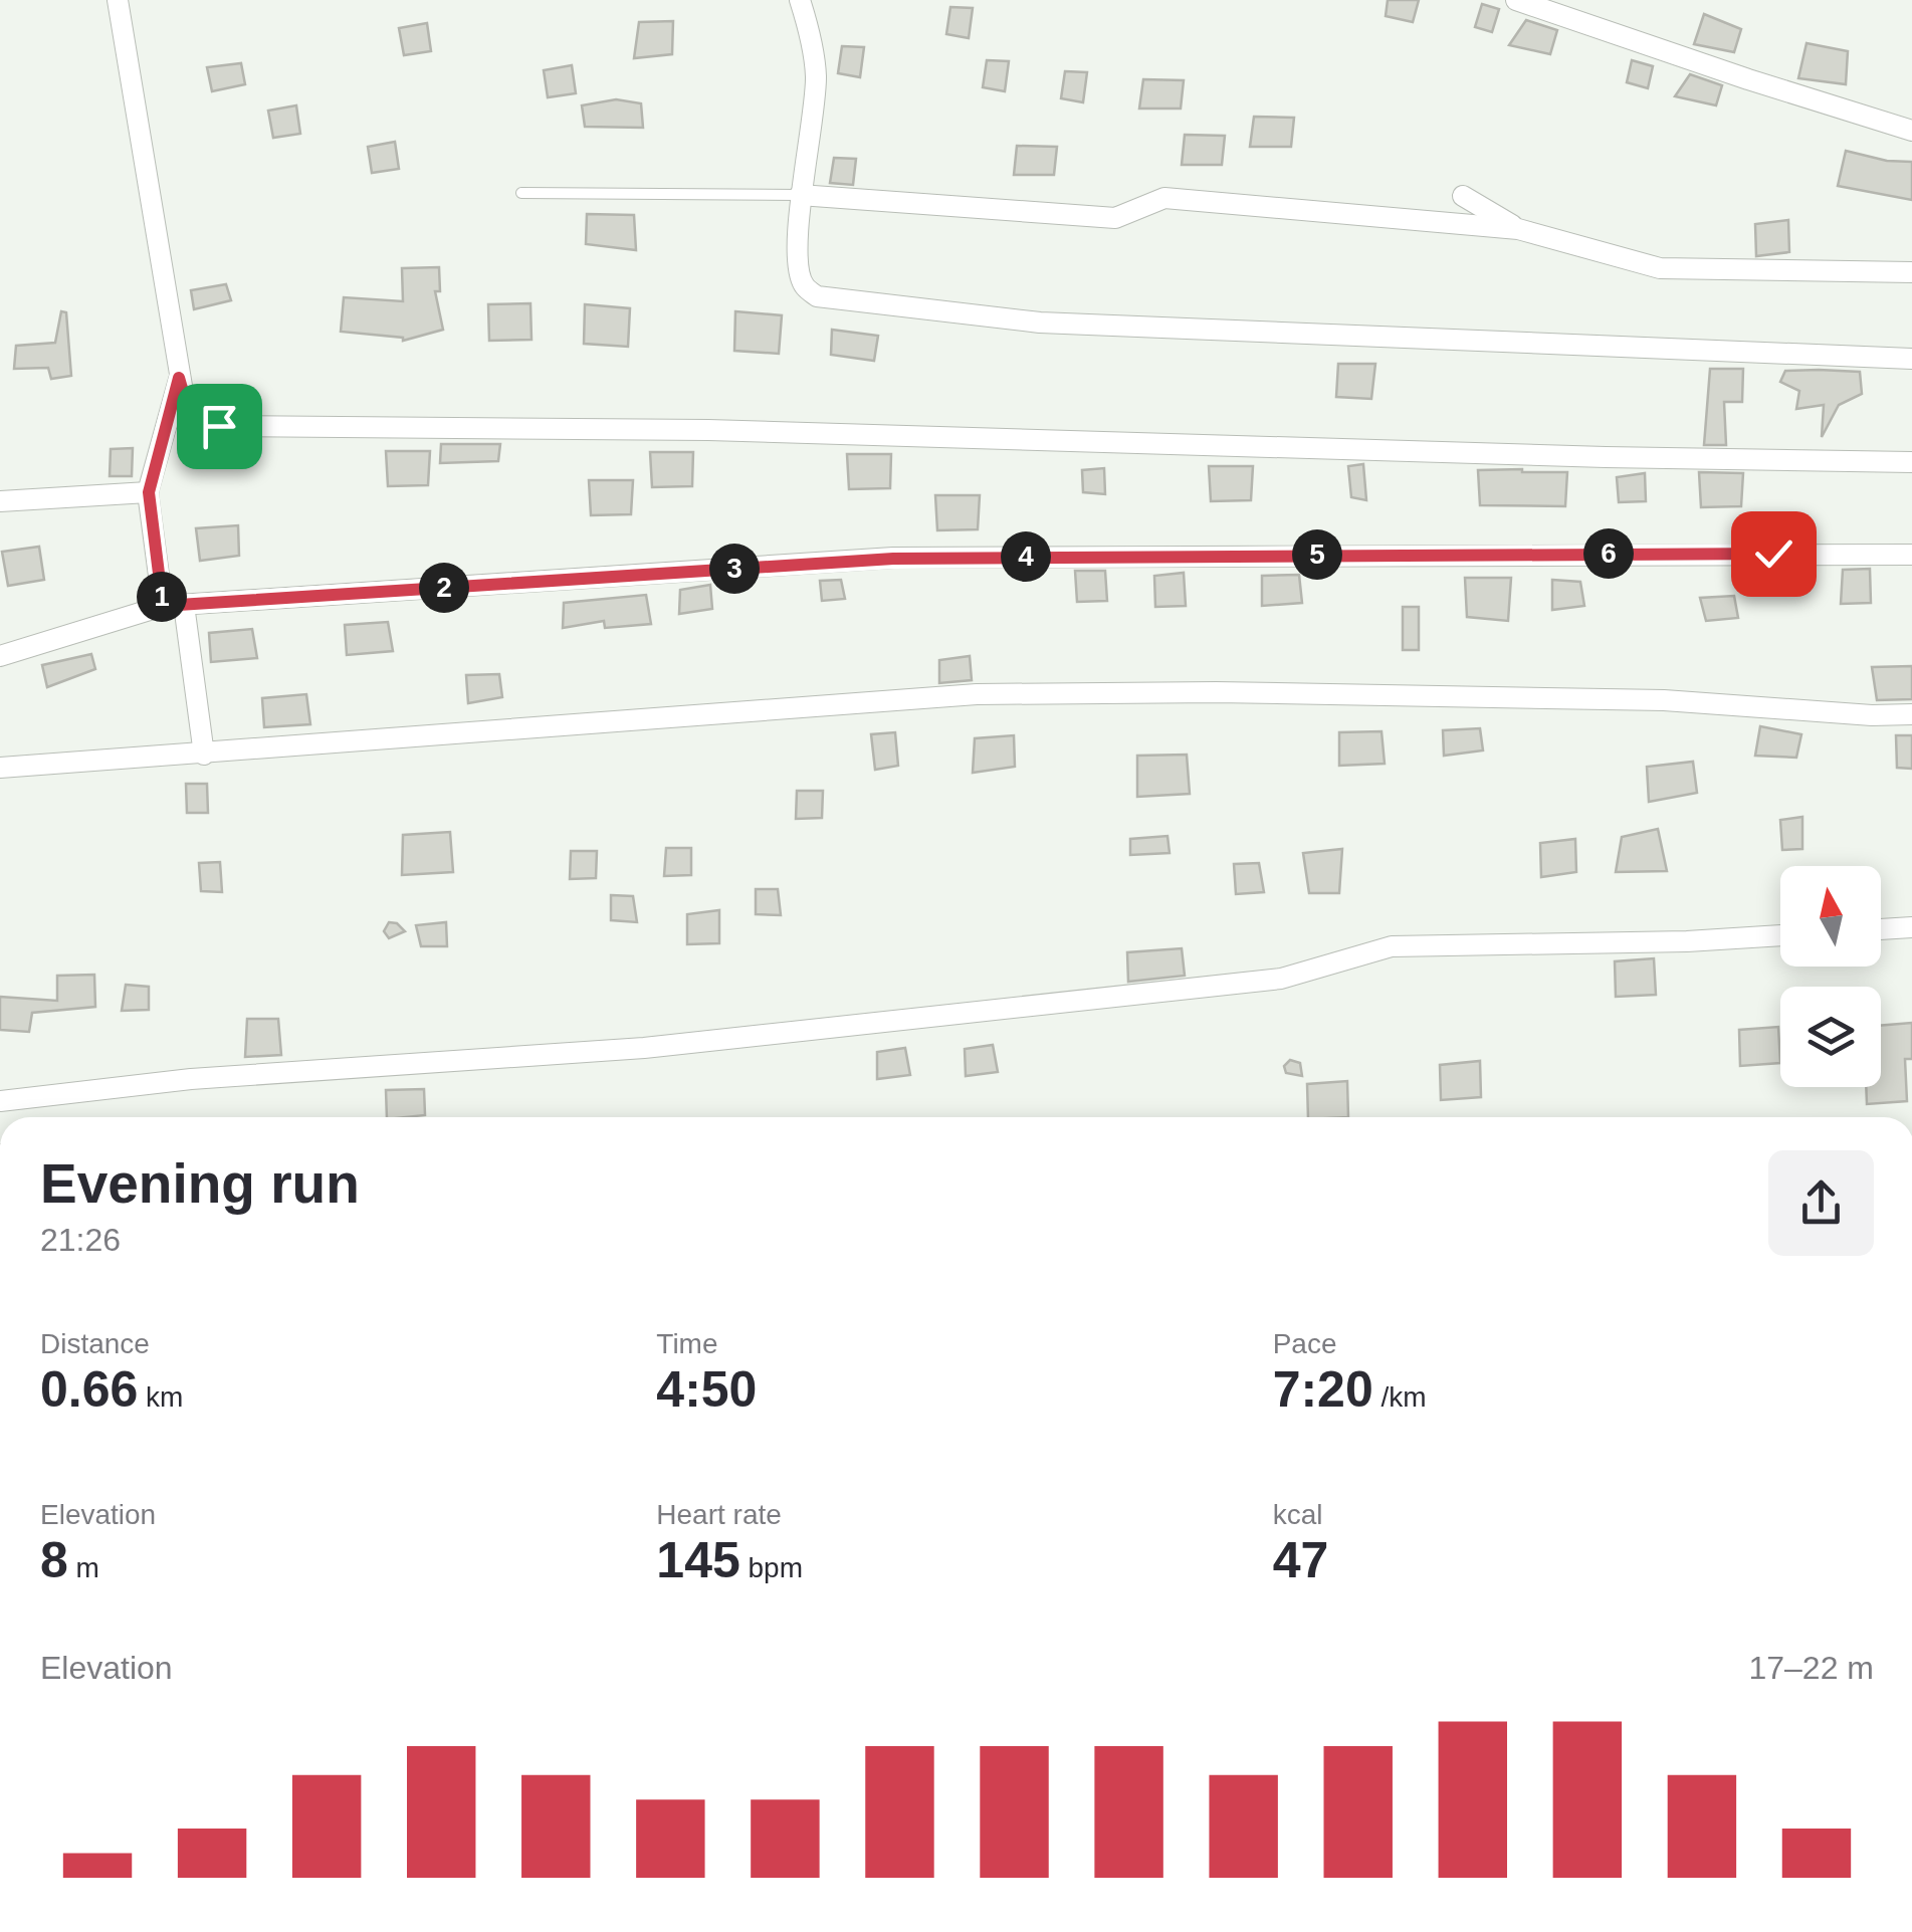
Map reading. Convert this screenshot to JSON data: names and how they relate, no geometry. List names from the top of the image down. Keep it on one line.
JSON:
{"north":"top","page":{"pins":["6","5","4","3","2","1"],"heading":["Evening run","21:26"],"stats":[["Distance","0.66 km"],["Time","4:50"],["Pace","7:20 /km"],["Elevation","8 m"],["Heart rate","145 bpm"],["kcal","47"]],"chart":["Elevation","17–22 m"]}}
